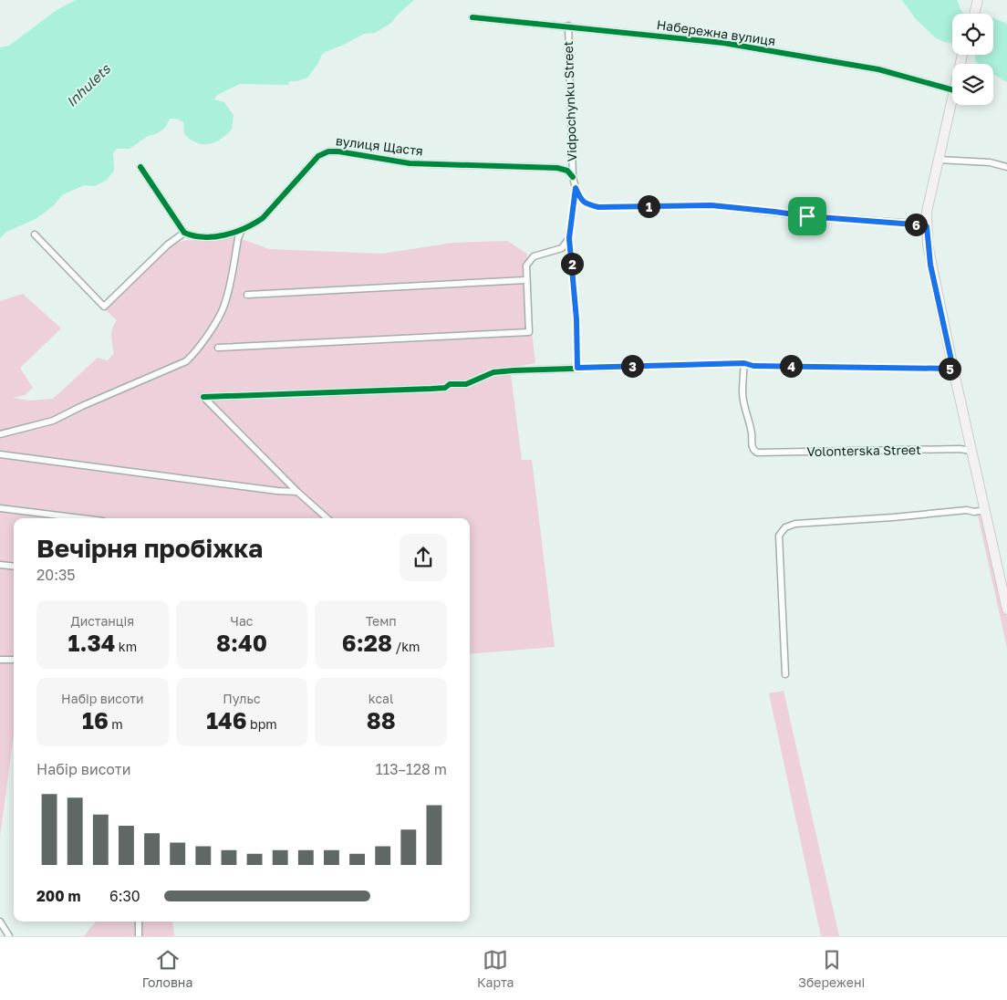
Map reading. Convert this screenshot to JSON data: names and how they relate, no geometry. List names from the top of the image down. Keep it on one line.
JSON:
{"streets":{"street":["Набережна вулиця","Vidpochynku Street","вулиця Щастя","Volonterska Street"]},"crossings":[["Набережна вулиця","Vidpochynku Street"],["Vidpochynku Street","вулиця Щастя"]],"water":["Inhulets"],"page":{"pins":["1","6","2","3","4","5"],"heading":["Вечірня пробіжка","20:35"],"stats":[["Дистанція","1.34 km"],["Час","8:40"],["Темп","6:28 /km"],["Набір висоти","16 m"],["Пульс","146 bpm"],["kcal","88"]],"chart":["Набір висоти","113–128 m"],"list":[{"name":"200 m","note":"6:30"}],"tabs":["Головна","Карта","Збережені"]}}
